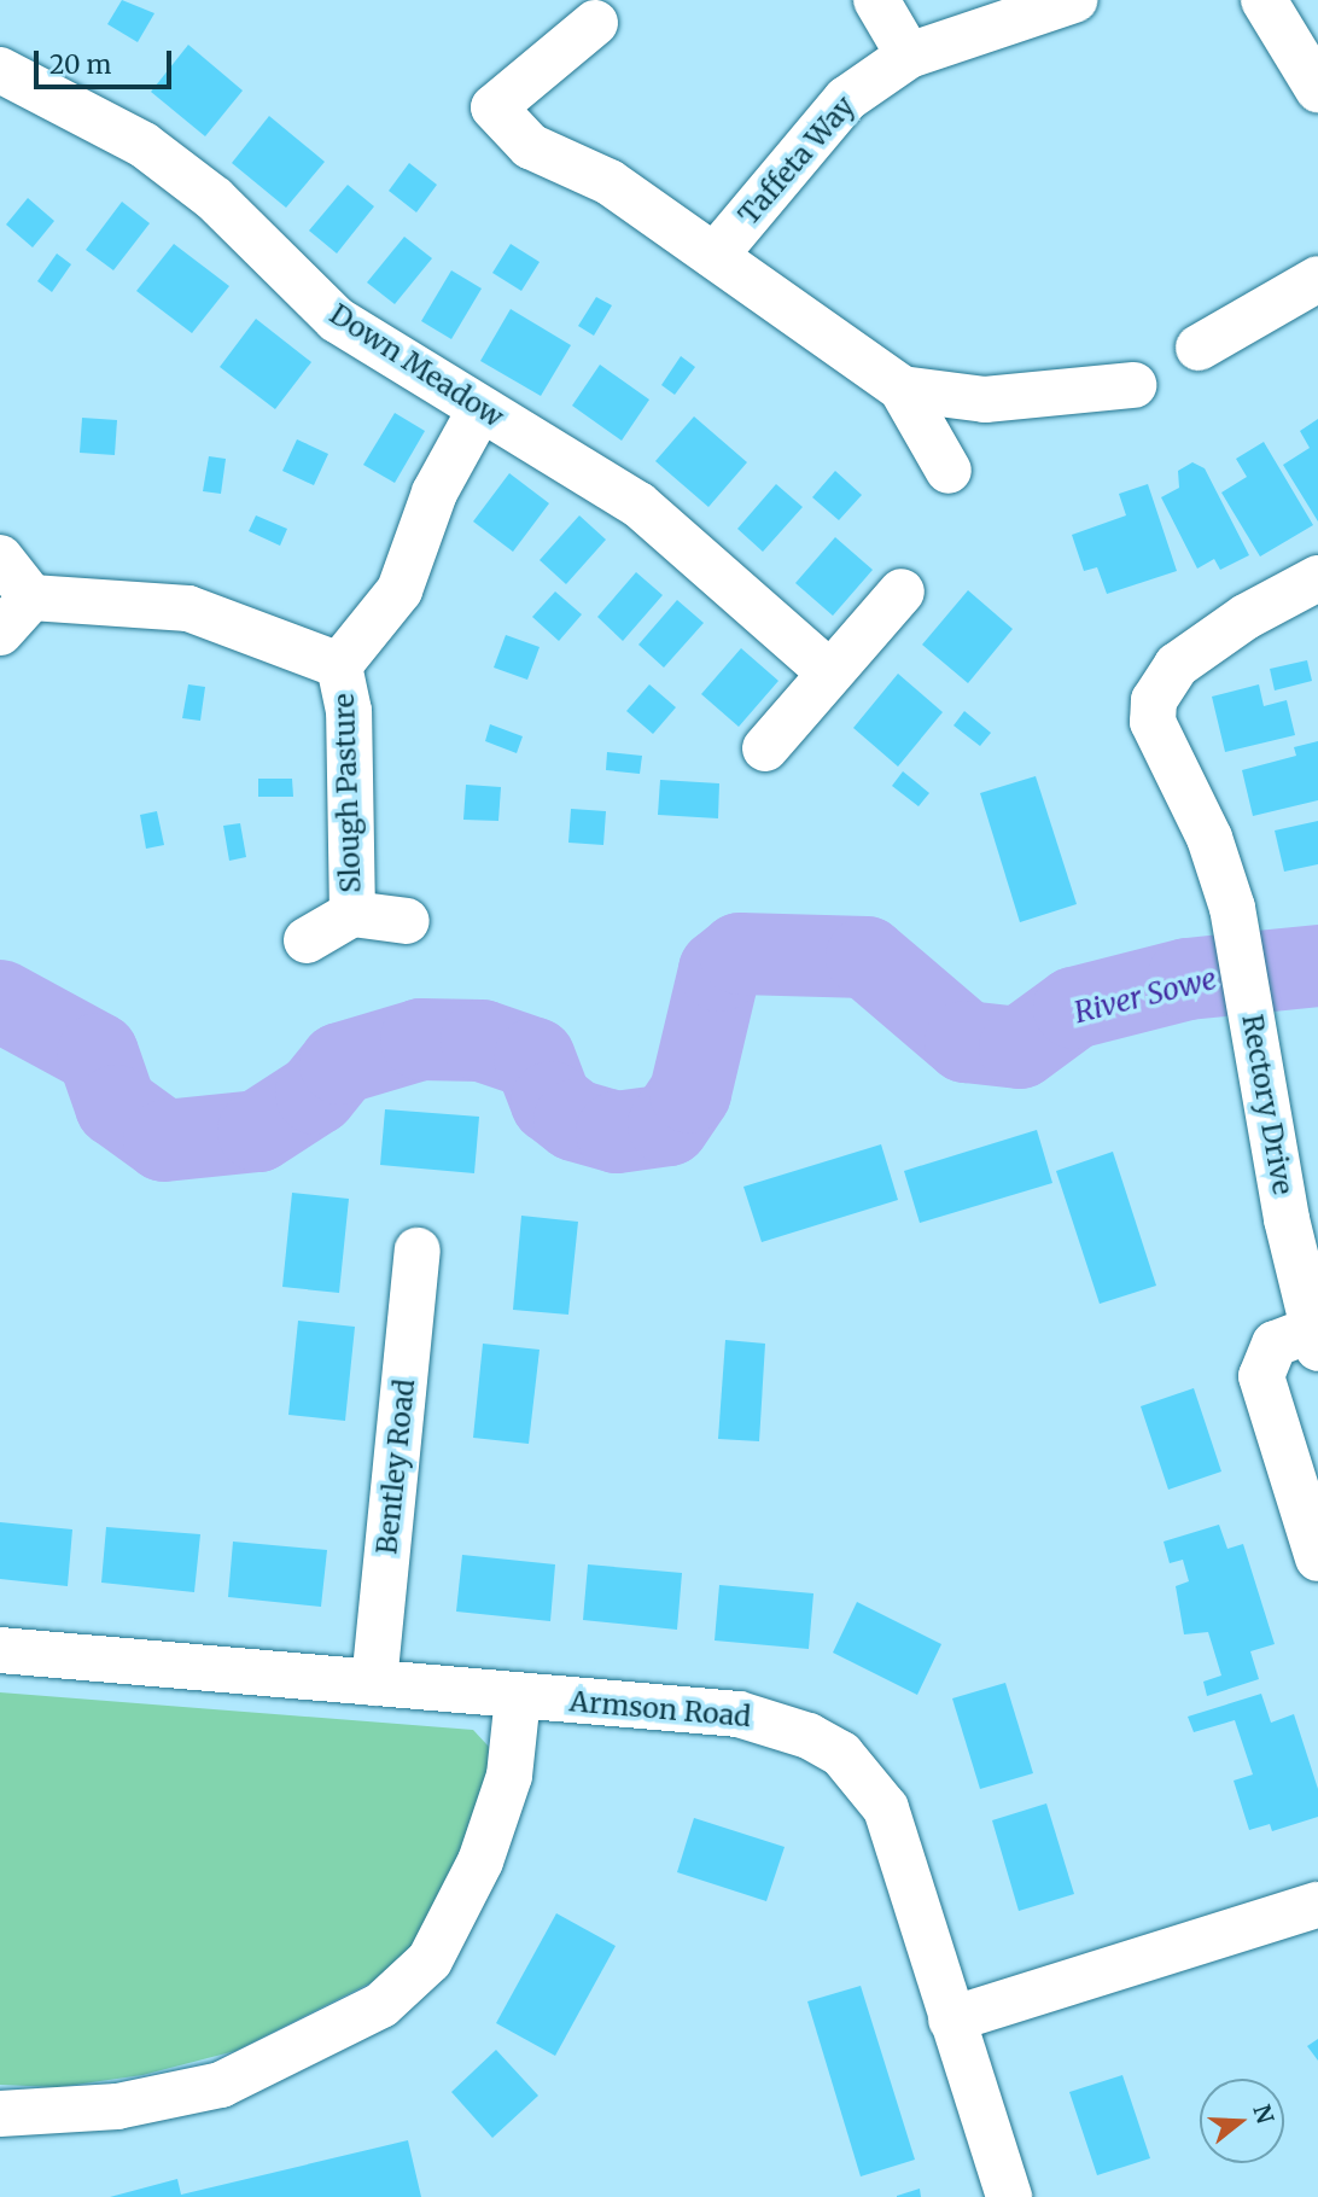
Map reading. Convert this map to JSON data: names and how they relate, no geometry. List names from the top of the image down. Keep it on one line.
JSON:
{"streets":{"street":["Taffeta Way","Down Meadow","Slough Pasture","Rectory Drive","Bentley Road","Armson Road"]},"crossings":[["Down Meadow","Slough Pasture"],["Bentley Road","Armson Road"]],"water":["River Sowe"],"scale_bar":"20 m","north":"right"}
